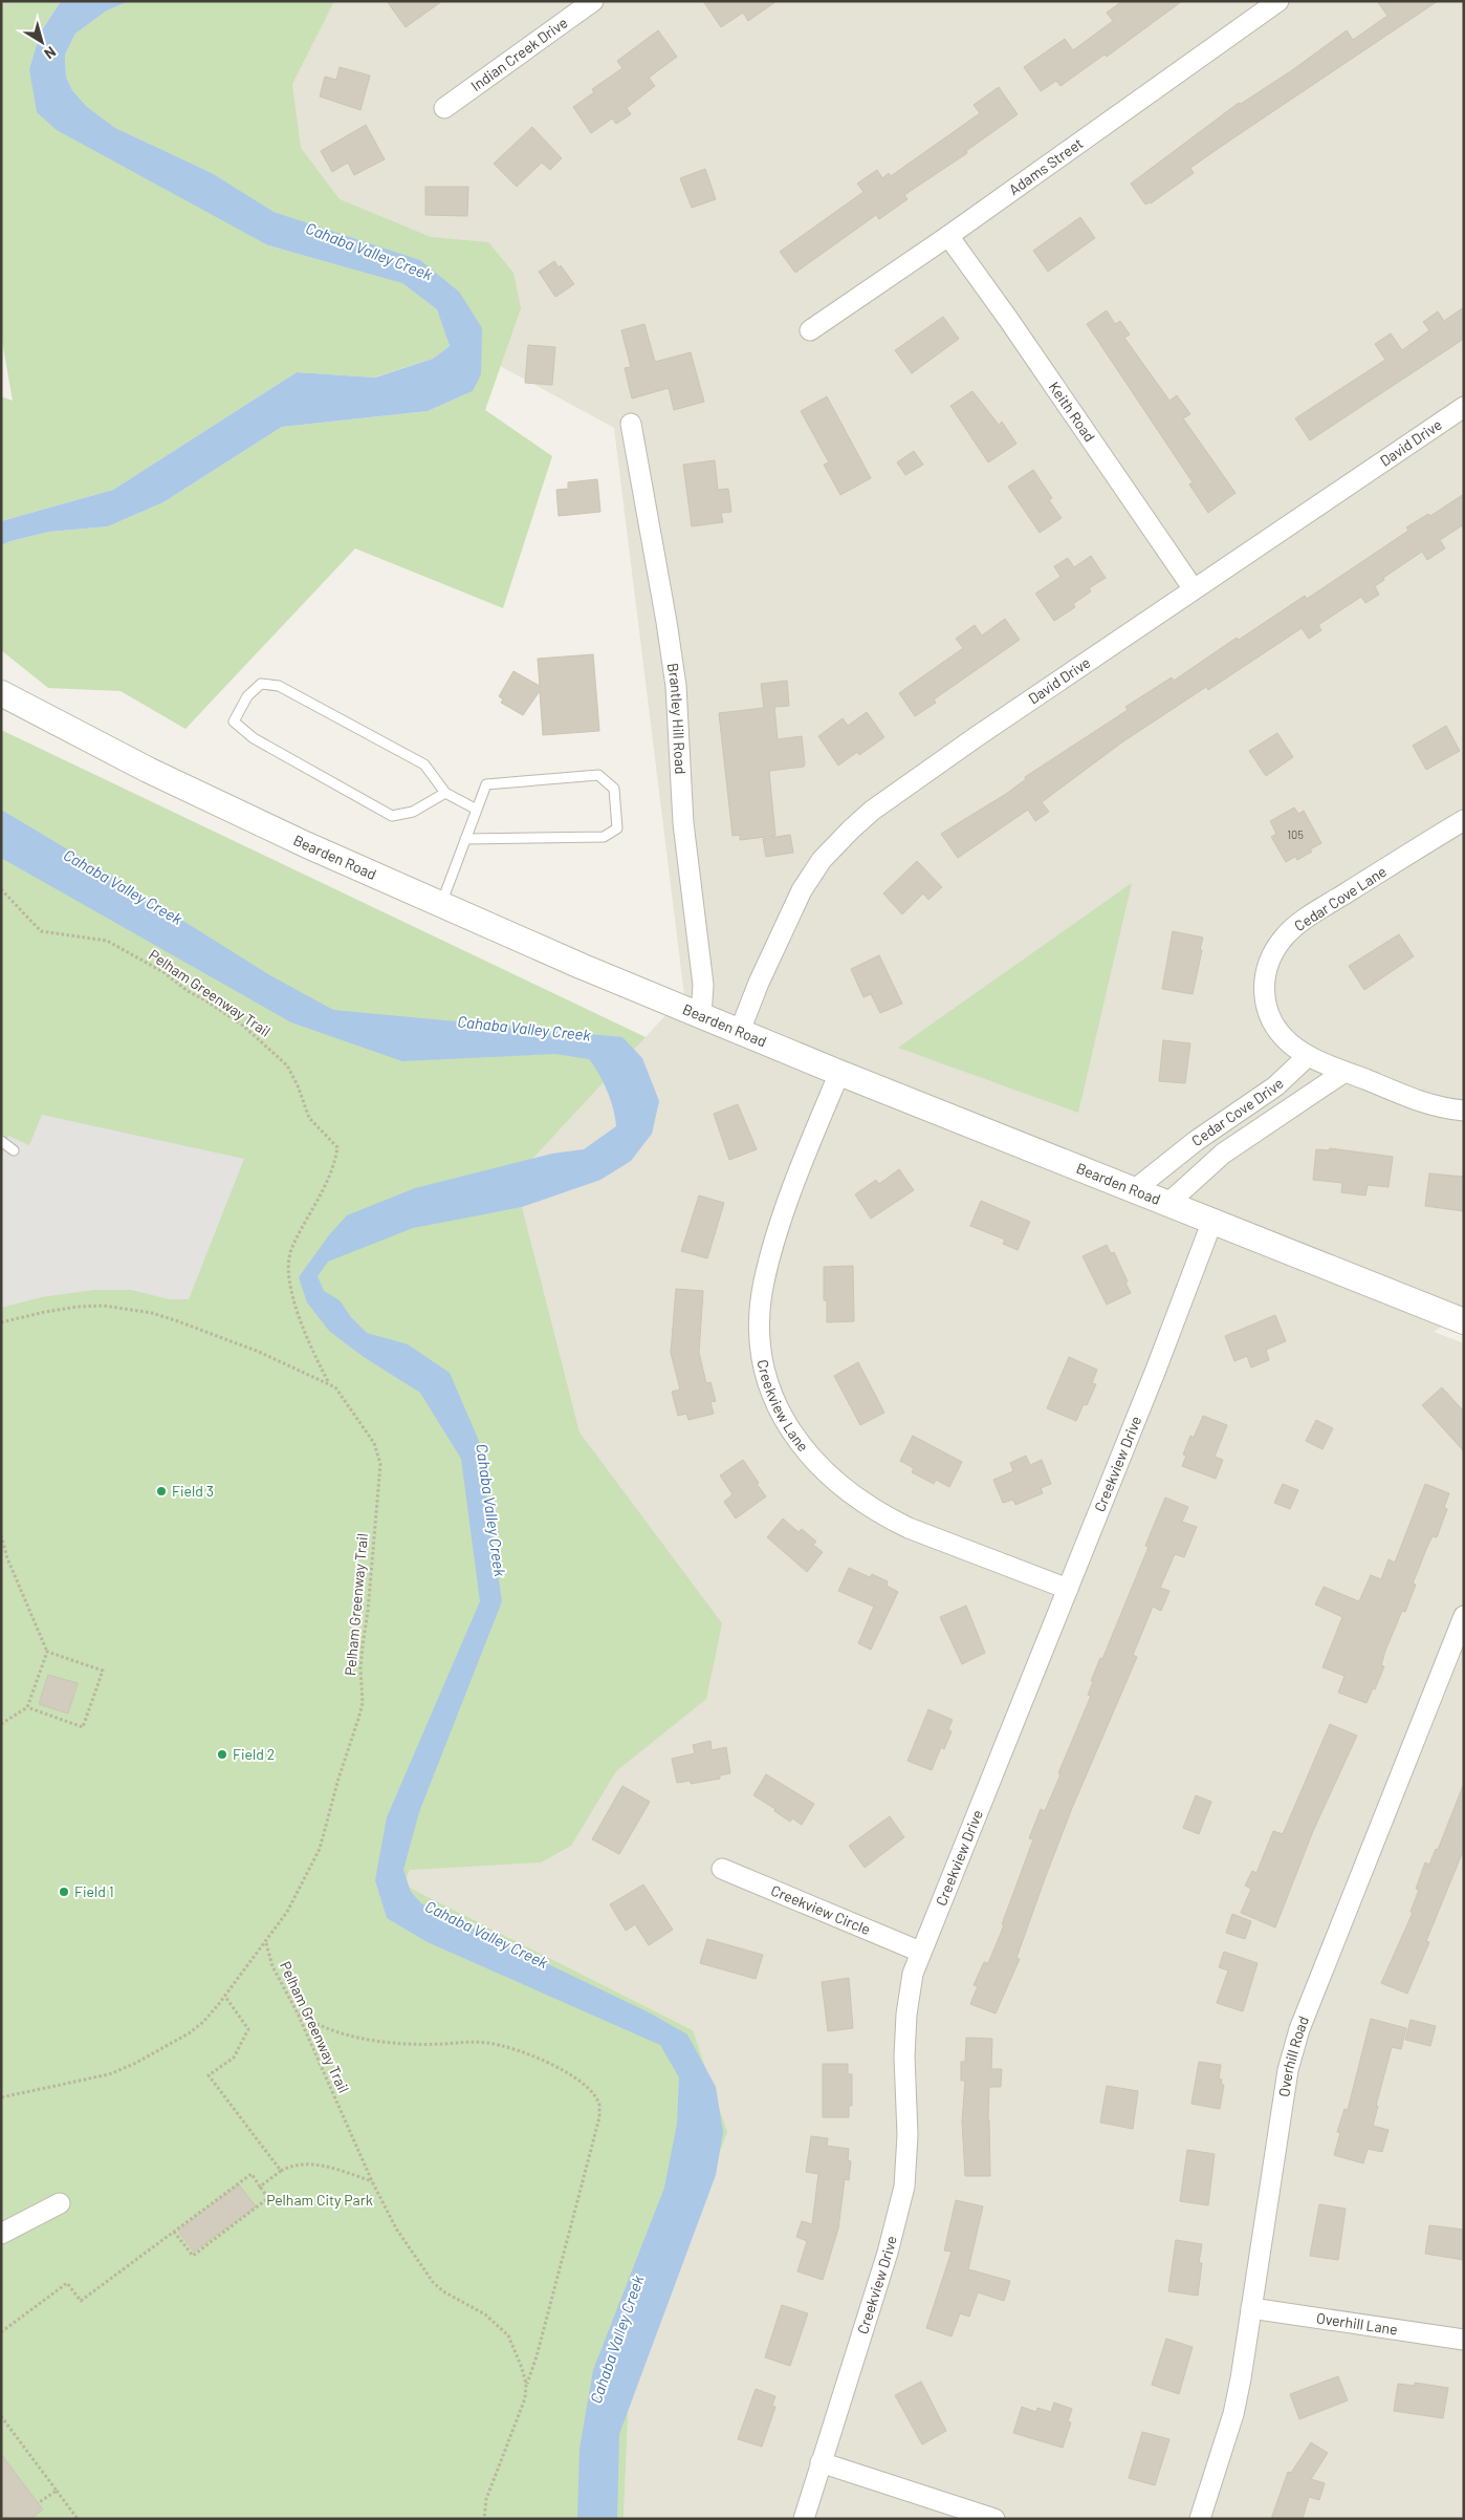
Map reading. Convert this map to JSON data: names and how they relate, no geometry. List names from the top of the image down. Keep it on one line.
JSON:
{"streets":{"street":["Indian Creek Drive","Adams Street","Keith Road","David Drive","Brantley Hill Road","Bearden Road","Cedar Cove Lane","Cedar Cove Drive","Creekview Lane","Creekview Drive","Creekview Circle","Overhill Road","Overhill Lane"],"path":["Pelham Greenway Trail"]},"crossings":[["Adams Street","Keith Road"],["Keith Road","David Drive"],["David Drive","Bearden Road"],["Brantley Hill Road","Bearden Road"],["Bearden Road","Cedar Cove Drive"],["Bearden Road","Creekview Lane"],["Bearden Road","Creekview Drive"],["Cedar Cove Lane","Cedar Cove Drive"],["Creekview Lane","Creekview Drive"],["Creekview Drive","Creekview Circle"],["Overhill Road","Overhill Lane"]],"water":["Cahaba Valley Creek"],"parks":["Pelham City Park"],"places":["Field 3","Field 2","Field 1"],"house_numbers":["105"],"north":"bottom right"}
